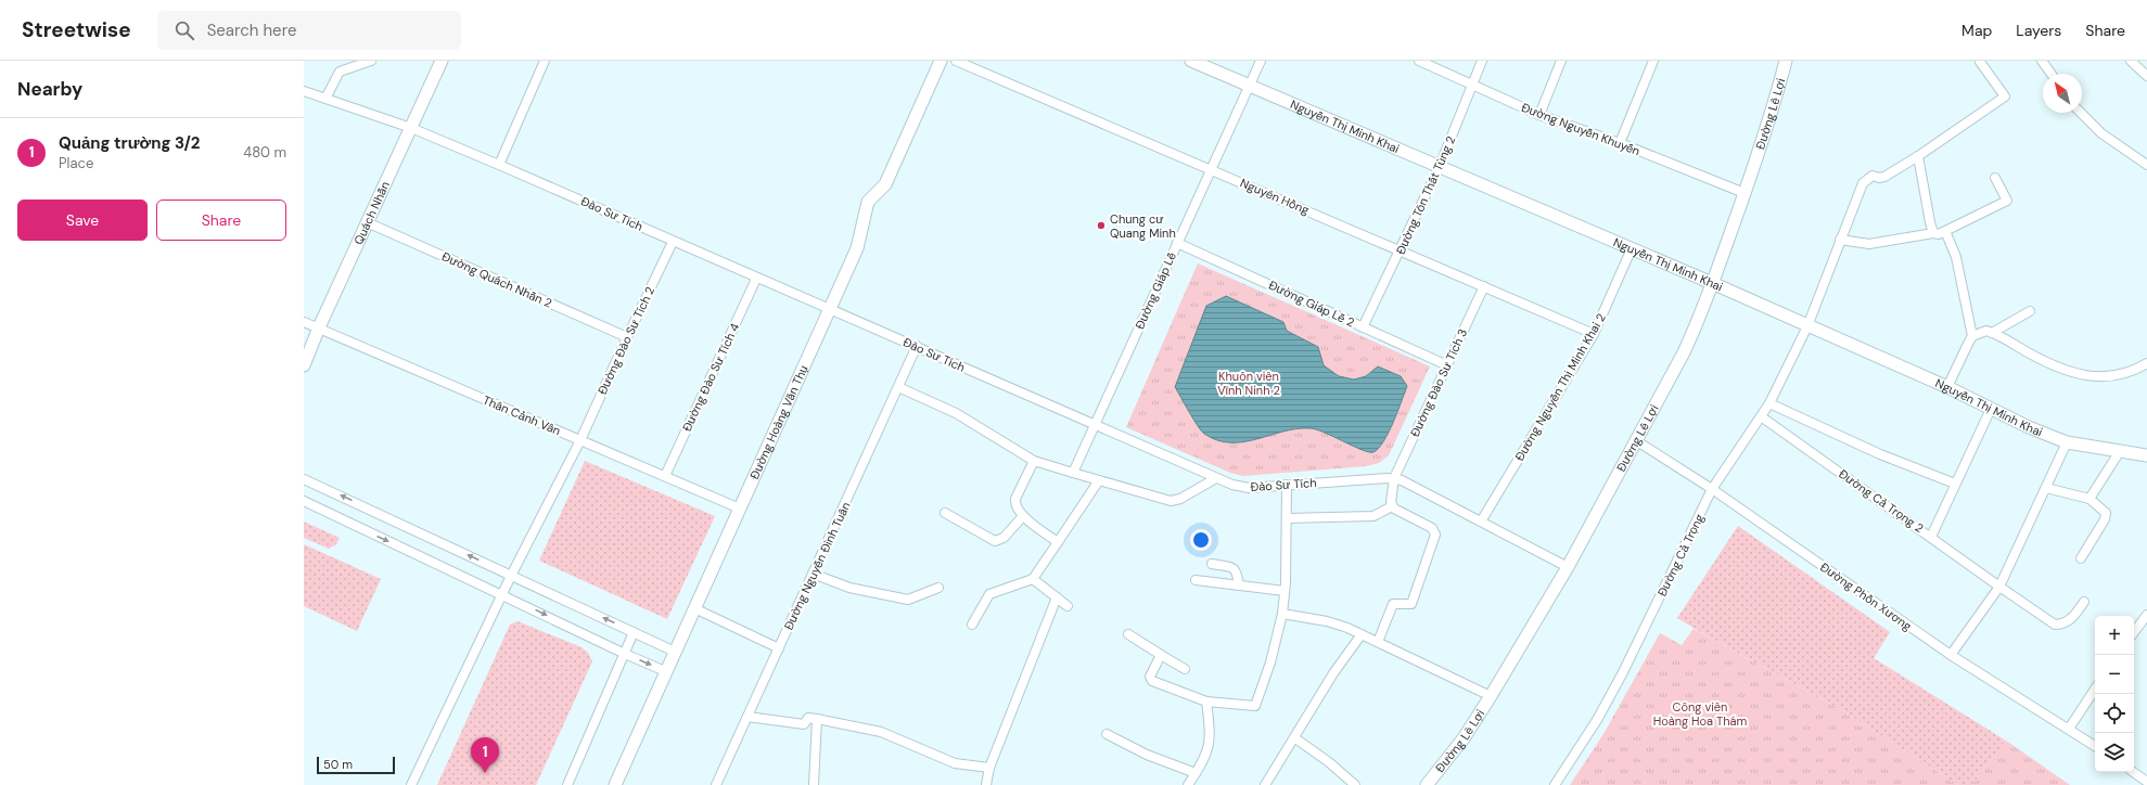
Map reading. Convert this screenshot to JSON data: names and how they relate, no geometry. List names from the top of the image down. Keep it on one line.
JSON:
{"streets":{"street":["Đường Lê Lợi","Nguyễn Thị Minh Khai","Đường Nguyễn Khuyến","Đường Tôn Thất Tùng 2","Nguyên Hồng","Quách Nhẫn","Đào Sư Tích","Đường Quách Nhẫn 2","Đường Giáp Lễ","Đường Giáp Lễ 2","Đường Đào Sư Tích 2","Đường Đào Sư Tích 4","Đường Đào Sư Tích 3","Đường Nguyễn Thị Minh Khai 2","Thân Cảnh Vân","Đường Hoàng Văn Thụ","Đường Cả Trọng 2","Đường Cả Trọng","Đường Nguyễn Đình Tuân","Đường Phồn Xương"]},"crossings":[["Đường Lê Lợi","Nguyễn Thị Minh Khai"],["Đường Lê Lợi","Đường Nguyễn Khuyến"],["Đường Lê Lợi","Đào Sư Tích"],["Đường Lê Lợi","Đường Phồn Xương"],["Nguyễn Thị Minh Khai","Đường Tôn Thất Tùng 2"],["Nguyễn Thị Minh Khai","Đường Giáp Lễ"],["Nguyễn Thị Minh Khai","Đường Nguyễn Thị Minh Khai 2"],["Nguyễn Thị Minh Khai","Đường Cả Trọng"],["Đường Nguyễn Khuyến","Đường Tôn Thất Tùng 2"],["Đường Tôn Thất Tùng 2","Nguyên Hồng"],["Đường Tôn Thất Tùng 2","Đường Giáp Lễ 2"],["Nguyên Hồng","Đường Giáp Lễ"],["Nguyên Hồng","Đường Đào Sư Tích 3"],["Nguyên Hồng","Đường Nguyễn Thị Minh Khai 2"],["Quách Nhẫn","Đào Sư Tích"],["Quách Nhẫn","Đường Quách Nhẫn 2"],["Quách Nhẫn","Thân Cảnh Vân"],["Đào Sư Tích","Đường Giáp Lễ"],["Đào Sư Tích","Đường Đào Sư Tích 2"],["Đào Sư Tích","Đường Đào Sư Tích 4"],["Đào Sư Tích","Đường Đào Sư Tích 3"],["Đào Sư Tích","Đường Nguyễn Thị Minh Khai 2"],["Đào Sư Tích","Đường Hoàng Văn Thụ"],["Đào Sư Tích","Đường Nguyễn Đình Tuân"],["Đường Quách Nhẫn 2","Đường Đào Sư Tích 2"],["Đường Giáp Lễ","Đường Giáp Lễ 2"],["Đường Giáp Lễ 2","Đường Đào Sư Tích 3"],["Đường Đào Sư Tích 2","Thân Cảnh Vân"],["Đường Đào Sư Tích 4","Thân Cảnh Vân"],["Thân Cảnh Vân","Đường Hoàng Văn Thụ"],["Đường Cả Trọng 2","Đường Cả Trọng"],["Đường Cả Trọng","Đường Phồn Xương"]],"parks":["Khuôn viên Vĩnh Ninh 2","Công viên Hoàng Hoa Thám"],"places":["Chung cư Quang Minh"],"scale_bar":"50 m","north":"top left","page":{"header":"Streetwise","search":"Search here","nav":["Map","Layers","Share"],"heading":"Nearby","list":[{"mark":"1","name":"Quảng trường 3/2","note":"Place","value":"480 m"}],"buttons":["Save","Share"],"map_buttons":["+","−"],"pins":"1","scale":"50 m"}}
